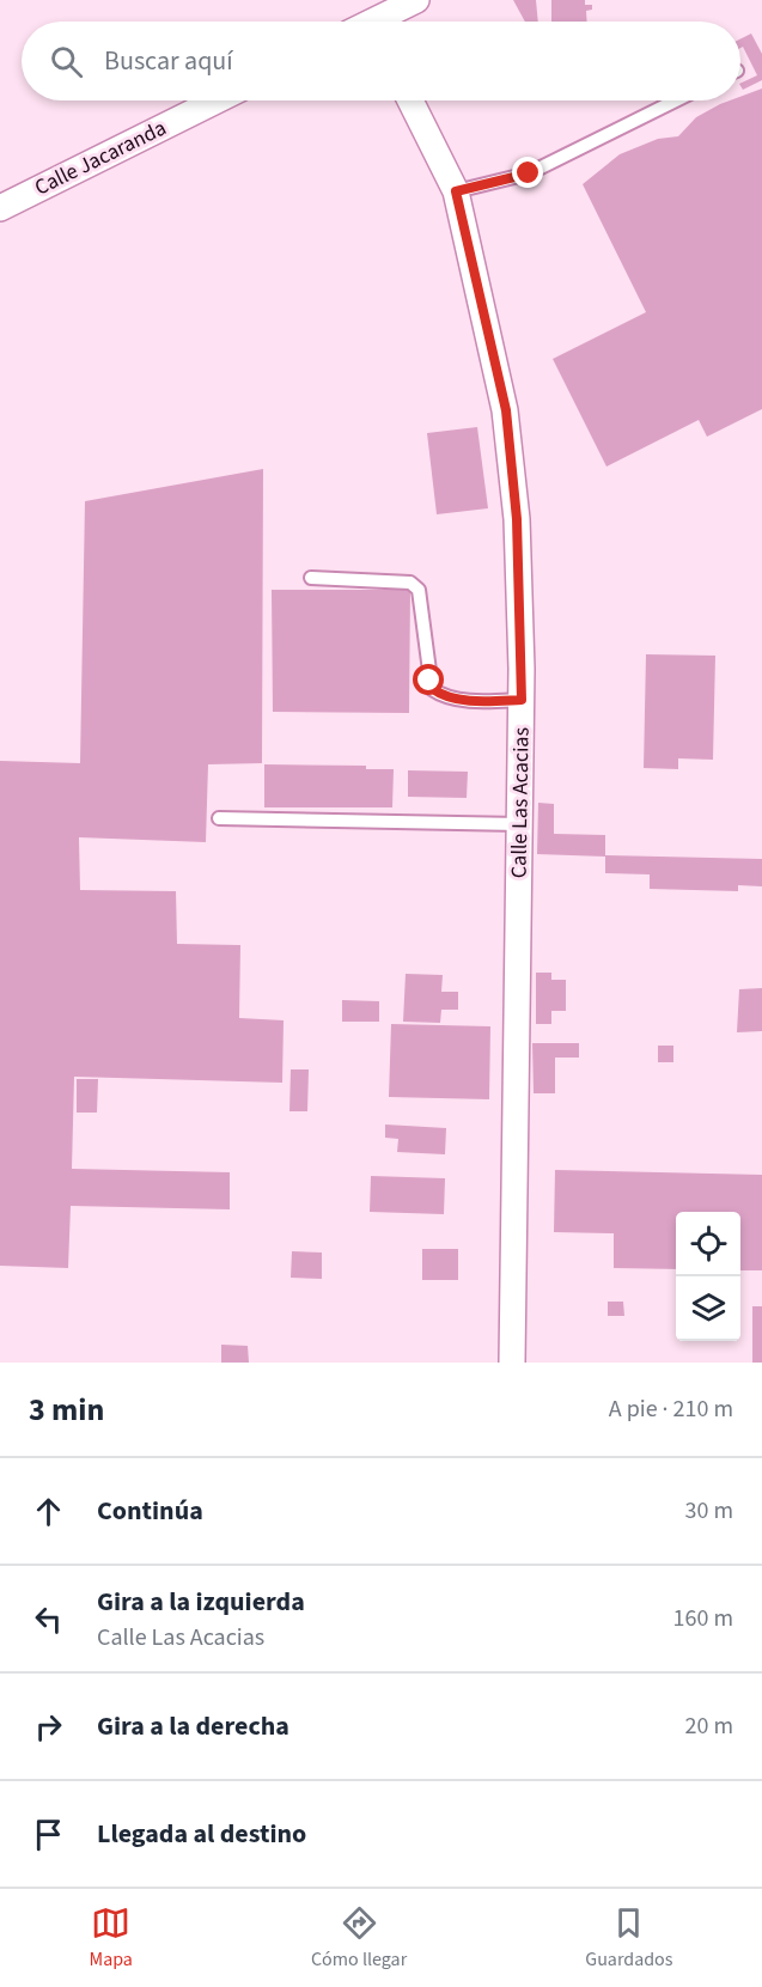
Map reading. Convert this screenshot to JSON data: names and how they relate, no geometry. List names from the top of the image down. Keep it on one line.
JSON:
{"streets":{"street":["Calle Jacaranda","Calle Las Acacias"]},"page":{"search":"Buscar aquí","heading":["3 min","A pie · 210 m"],"list":[["Continúa","30 m"],["Gira a la izquierda","Calle Las Acacias","160 m"],["Gira a la derecha","20 m"],"Llegada al destino"],"nav":["Mapa","Cómo llegar","Guardados"]}}
